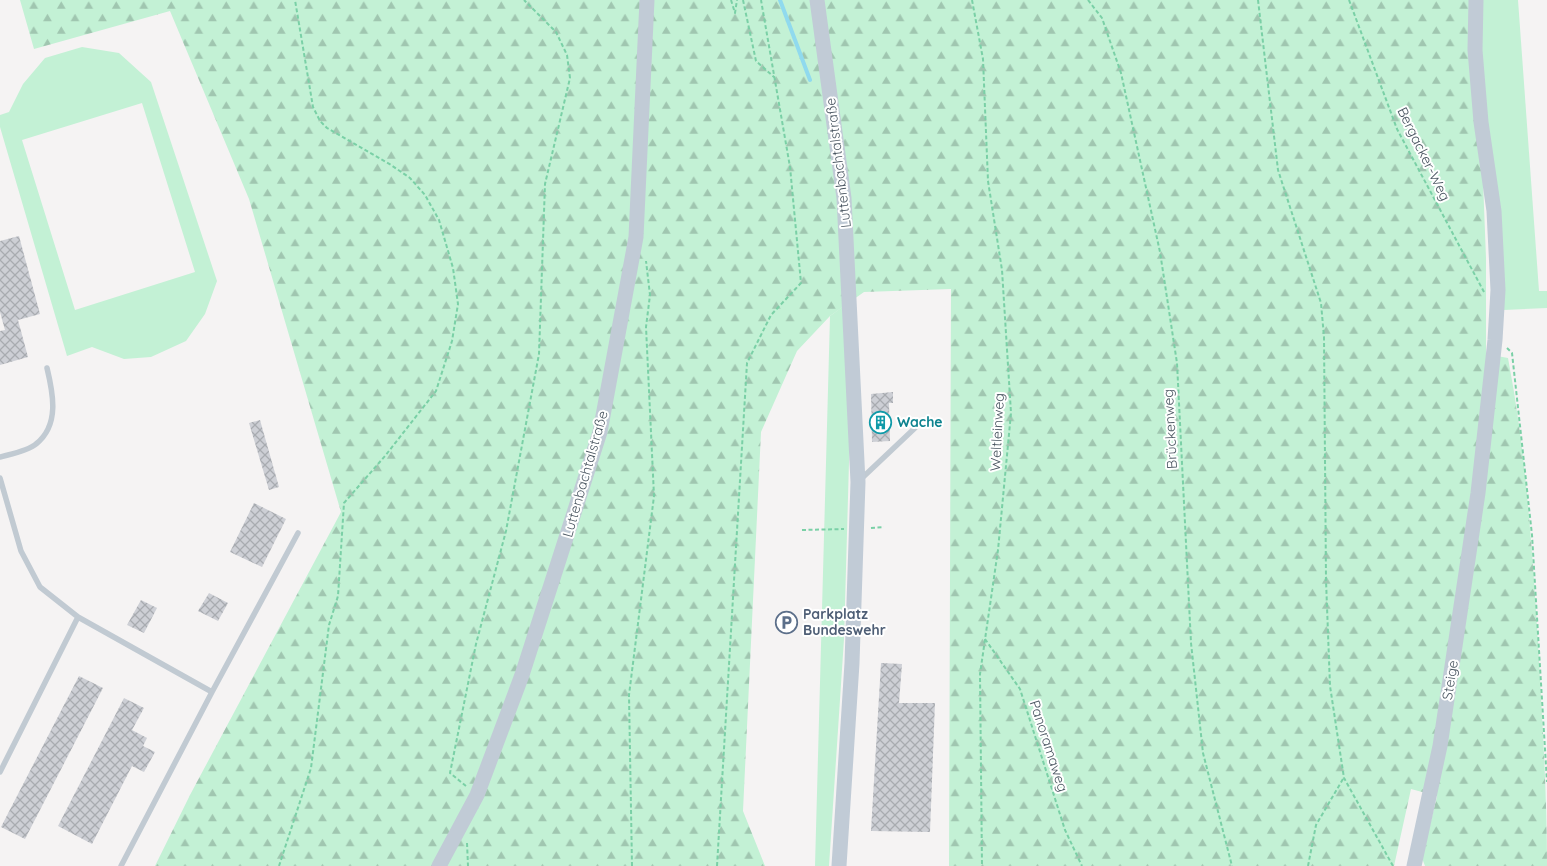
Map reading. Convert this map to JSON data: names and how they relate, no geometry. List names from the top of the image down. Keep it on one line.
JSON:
{"streets":{"street":["Luttenbachtalstraße","Steige"],"path":["Bergacker-Weg","Brückenweg","Weltleinweg","Panoramaweg"]},"crossings":[["Bergacker-Weg","Steige"],["Weltleinweg","Panoramaweg"]],"places":{"building":["Wache"],"parking":["Parkplatz Bundeswehr"]}}
